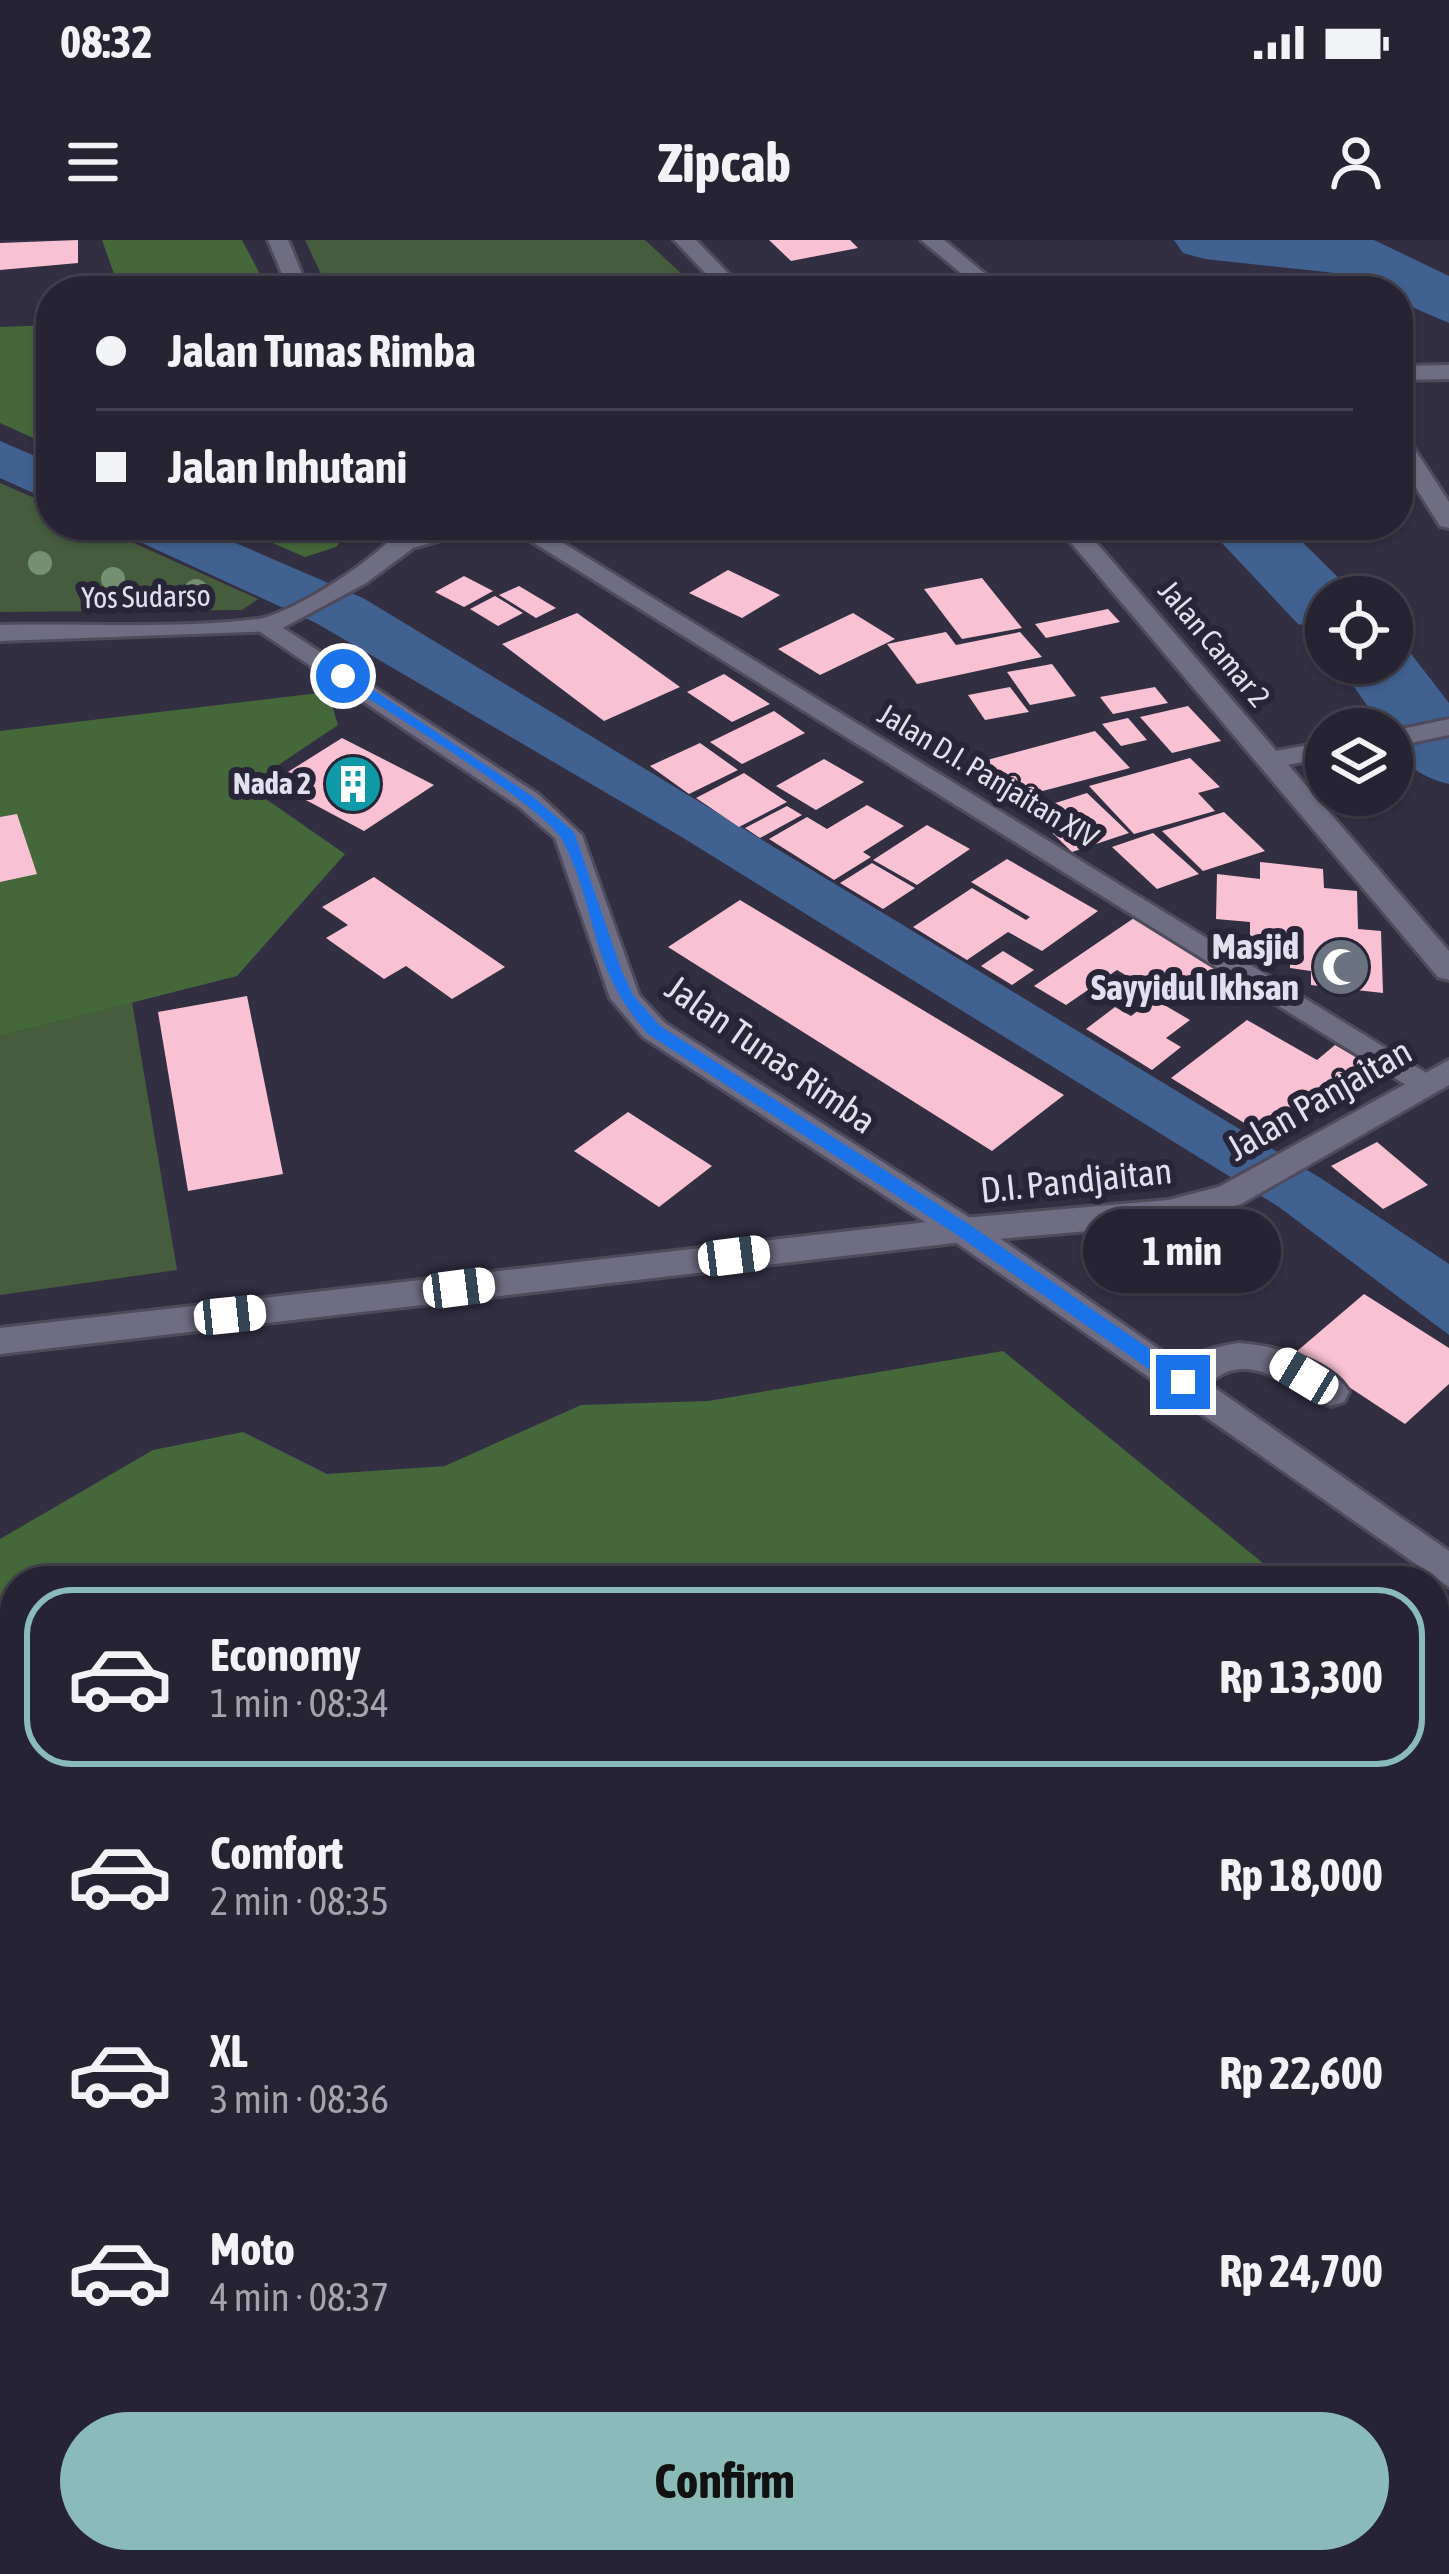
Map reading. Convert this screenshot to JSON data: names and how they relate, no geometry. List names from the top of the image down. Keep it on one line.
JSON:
{"streets":{"street":["Yos Sudarso","Jalan Camar 2","Jalan D.I. Panjaitan XIV","Jalan Tunas Rimba","Jalan Panjaitan","D.I. Pandjaitan"]},"crossings":[["Yos Sudarso","Jalan Tunas Rimba"],["Jalan D.I. Panjaitan XIV","Jalan Panjaitan"],["Jalan Tunas Rimba","D.I. Pandjaitan"],["Jalan Panjaitan","D.I. Pandjaitan"]],"places":{"building":["Nada 2"],"mosque":["Masjid Sayyidul Ikhsan"]},"page":{"status":"08:32","header":"Zipcab","banner":["Jalan Tunas Rimba","Jalan Inhutani"],"bubble":"1 min","list":[{"name":"Economy","note":"1 min · 08:34","value":"Rp 13,300"},{"name":"Comfort","note":"2 min · 08:35","value":"Rp 18,000"},{"name":"XL","note":"3 min · 08:36","value":"Rp 22,600"},{"name":"Moto","note":"4 min · 08:37","value":"Rp 24,700"}],"buttons":"Confirm"}}
